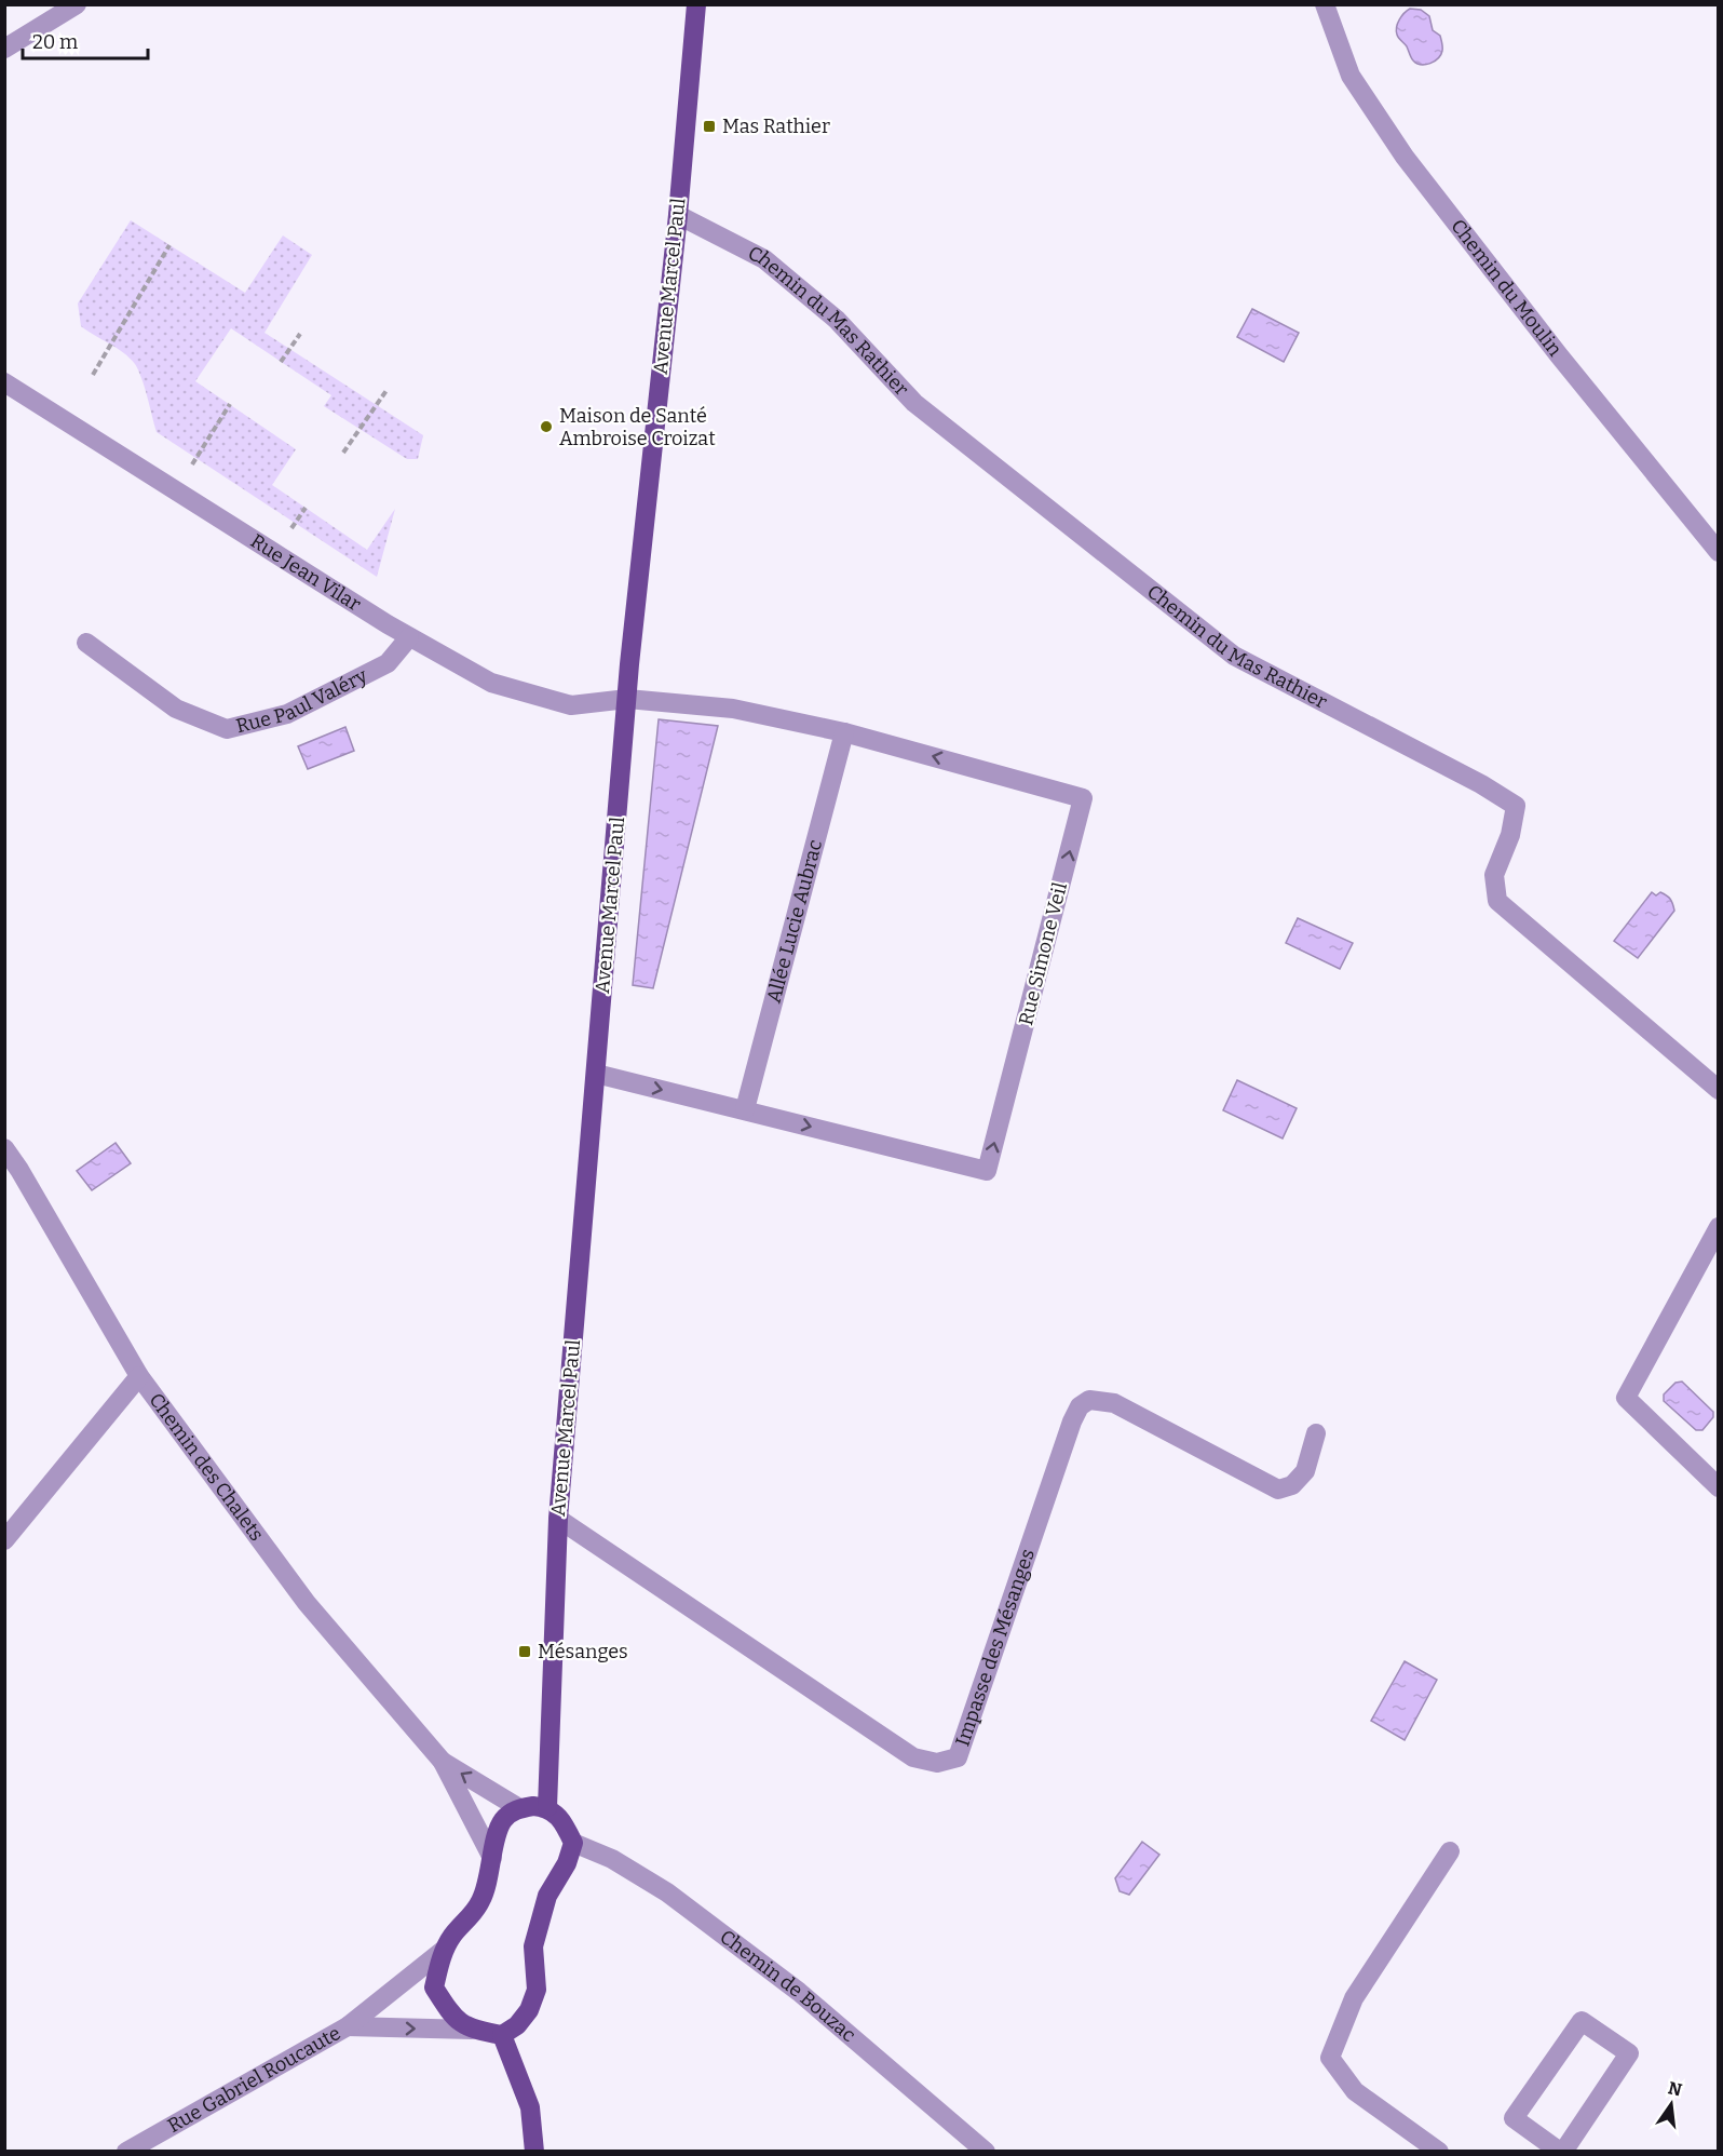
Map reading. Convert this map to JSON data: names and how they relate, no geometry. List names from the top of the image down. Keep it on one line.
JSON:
{"streets":{"main road":["Avenue Marcel Paul"],"street":["Chemin du Moulin","Chemin du Mas Rathier","Rue Jean Vilar","Rue Paul Valéry","Allée Lucie Aubrac","Rue Simone Veil","Chemin des Chalets","Impasse des Mésanges","Chemin de Bouzac","Rue Gabriel Roucaute"]},"crossings":[["Avenue Marcel Paul","Chemin du Mas Rathier"],["Avenue Marcel Paul","Rue Jean Vilar"],["Avenue Marcel Paul","Rue Simone Veil"],["Avenue Marcel Paul","Impasse des Mésanges"],["Rue Jean Vilar","Rue Paul Valéry"],["Rue Jean Vilar","Rue Simone Veil"],["Allée Lucie Aubrac","Rue Simone Veil"]],"places":{"transit":["Mas Rathier","Mésanges"],"other":["Maison de Santé Ambroise Croizat"]},"scale_bar":"20 m","north":"top"}
